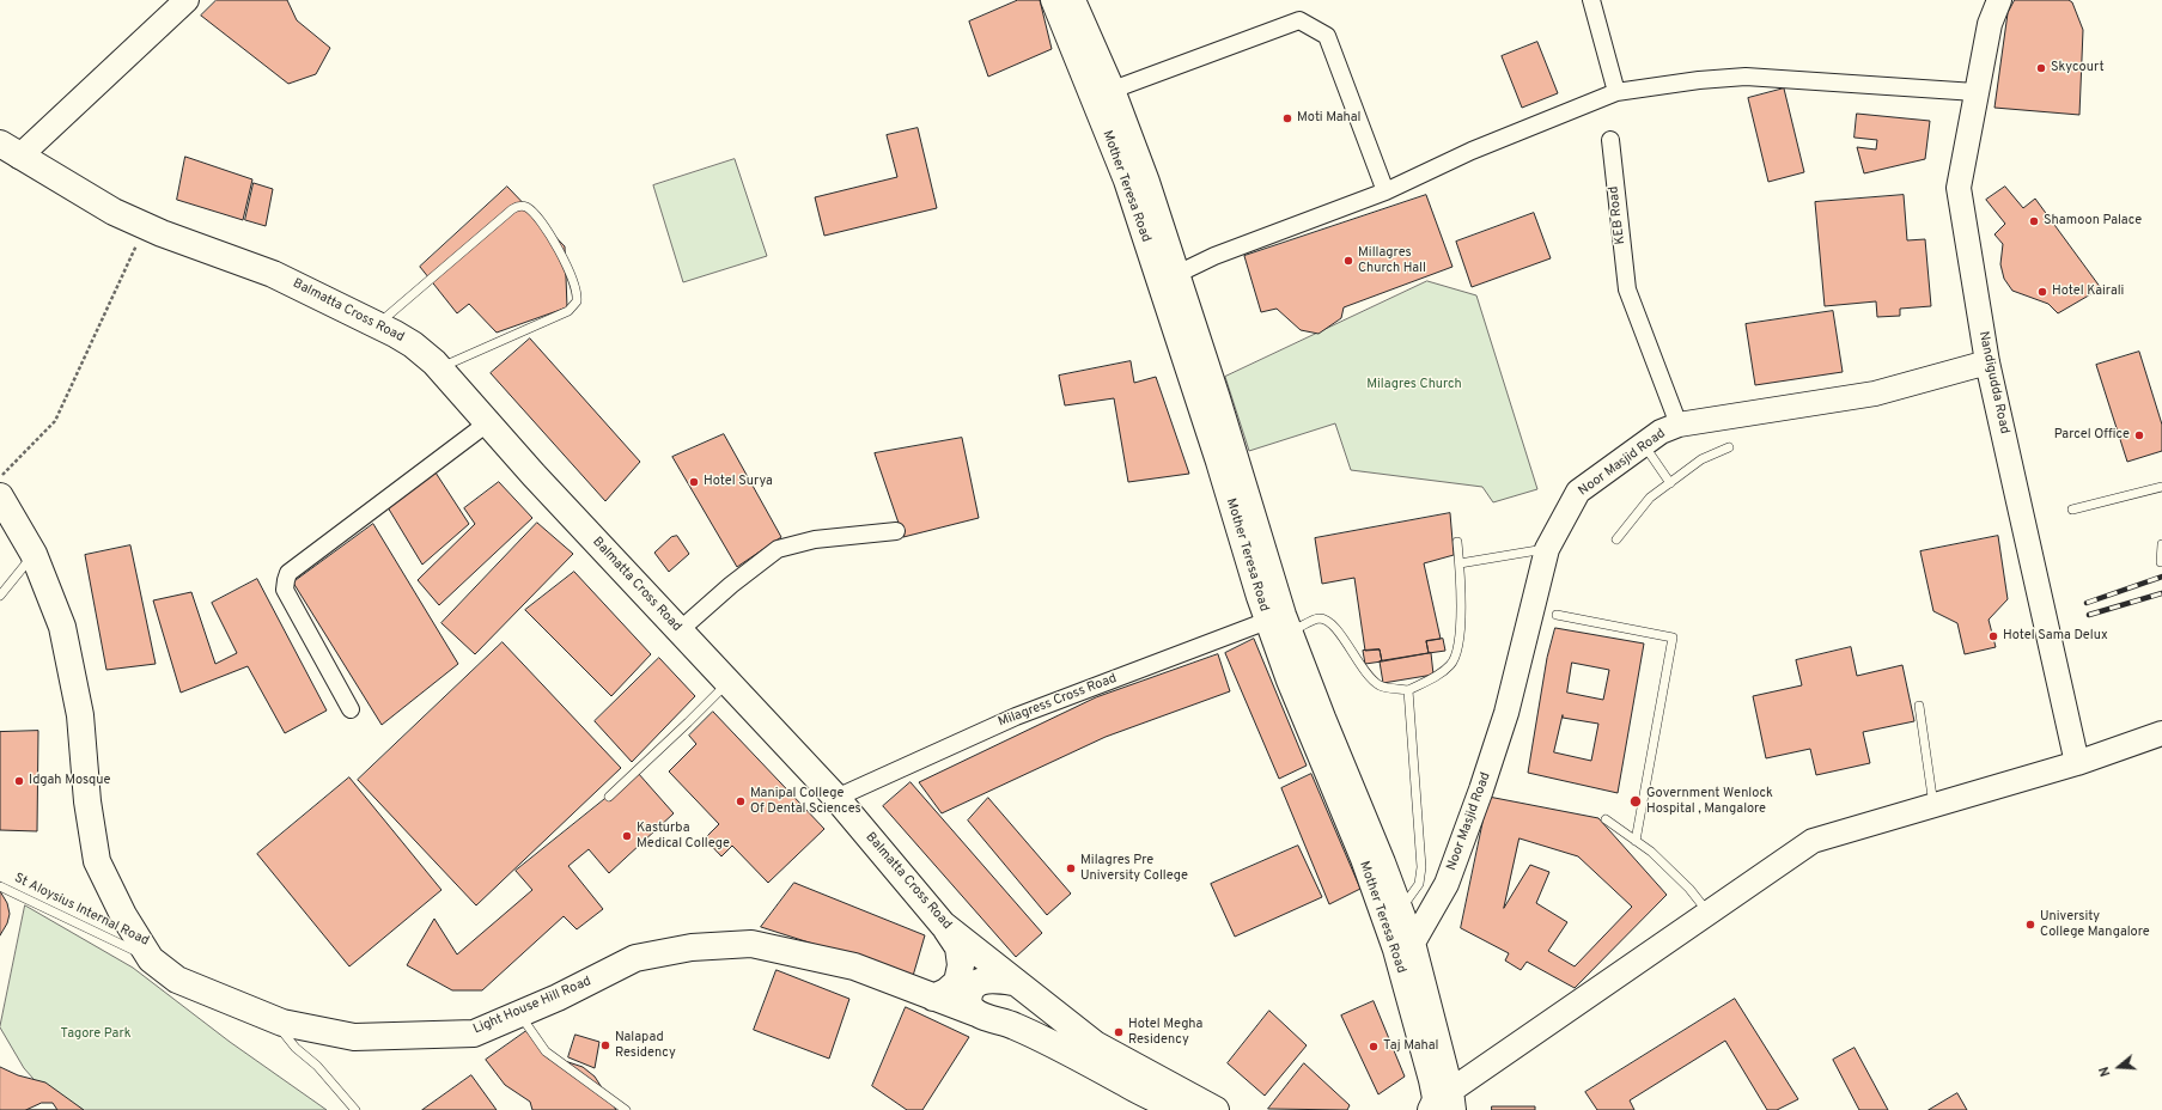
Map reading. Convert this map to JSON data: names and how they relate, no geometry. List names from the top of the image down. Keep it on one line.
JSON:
{"streets":{"main road":["Balmatta Cross Road","Light House Hill Road"],"street":["Mother Teresa Road","KEB Road","Nandigudda Road","Noor Masjid Road","Milagress Cross Road"],"lane":["St Aloysius Internal Road"]},"crossings":[["Mother Teresa Road","Noor Masjid Road"],["Mother Teresa Road","Milagress Cross Road"],["KEB Road","Noor Masjid Road"],["Balmatta Cross Road","Milagress Cross Road"],["Nandigudda Road","Noor Masjid Road"],["St Aloysius Internal Road","Light House Hill Road"]],"parks":["Milagres Church","Tagore Park"],"places":["Skycourt","Moti Mahal","Shamoon Palace","Millagres Church Hall","Hotel Kairali","Parcel Office","Hotel Surya","Hotel Sama Delux","Idgah Mosque","Manipal College Of Dental Sciences","Government Wenlock Hospital , Mangalore","Kasturba Medical College","Milagres Pre University College","University College Mangalore","Hotel Megha Residency","Nalapad Residency","Taj Mahal"],"north":"left"}
